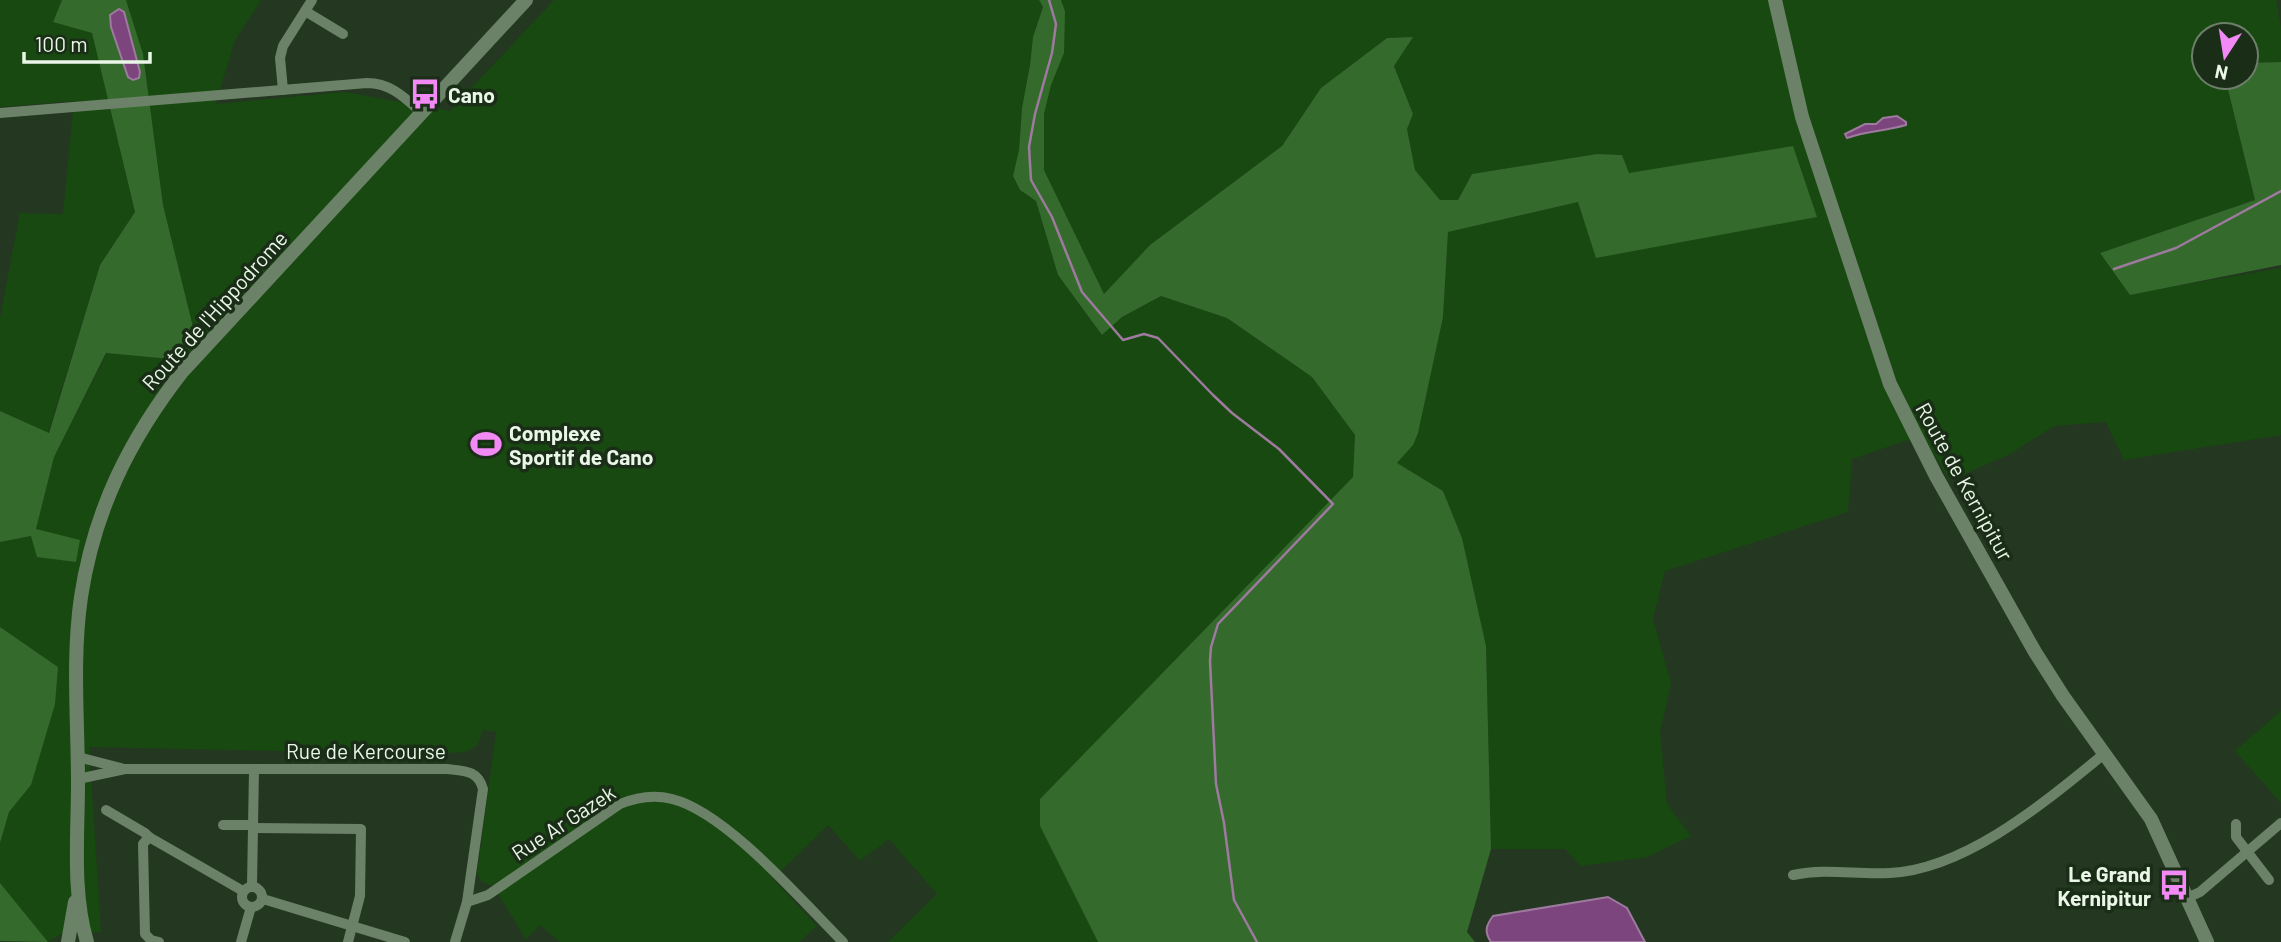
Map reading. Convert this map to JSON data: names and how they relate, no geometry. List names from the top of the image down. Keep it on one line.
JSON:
{"streets":{"main road":["Route de l'Hippodrome","Route de Kernipitur"],"street":["Rue de Kercourse","Rue Ar Gazek"]},"crossings":[["Route de l'Hippodrome","Rue de Kercourse"],["Rue de Kercourse","Rue Ar Gazek"]],"places":{"bus stop":["Cano","Le Grand Kernipitur"],"sports":["Complexe Sportif de Cano"]},"scale_bar":"100 m","north":"bottom"}
